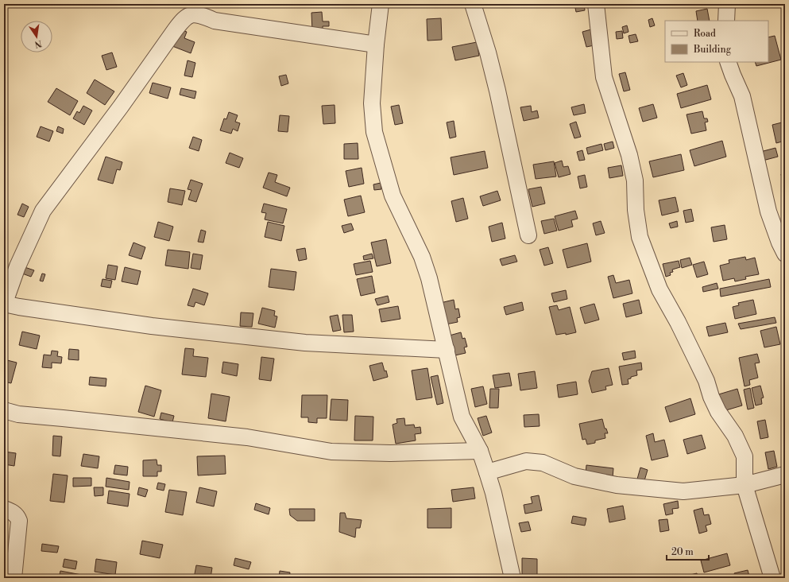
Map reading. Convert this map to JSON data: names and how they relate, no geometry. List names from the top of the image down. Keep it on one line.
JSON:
{"legend":["Road","Building"],"scale_bar":"20 m","north":"bottom"}
